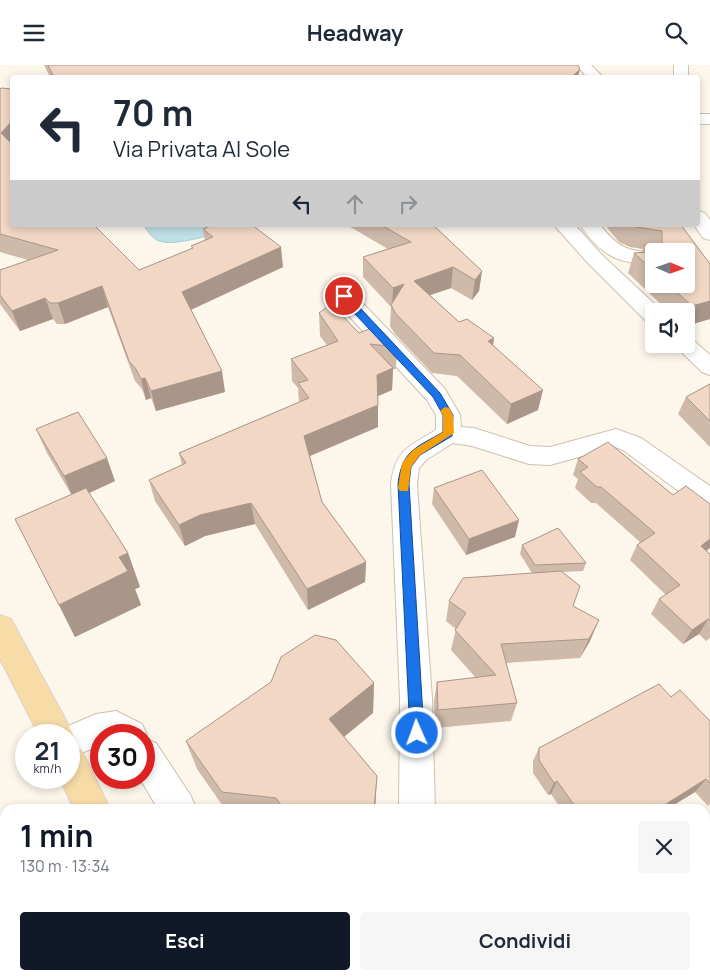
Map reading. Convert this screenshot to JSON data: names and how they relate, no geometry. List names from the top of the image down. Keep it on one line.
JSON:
{"north":"right","page":{"header":"Headway","turn":["70 m","Via Privata Al Sole"],"speed":"21 km/h","limit":"30","heading":["1 min","130 m · 13:34"],"buttons":["Esci","Condividi"]}}
